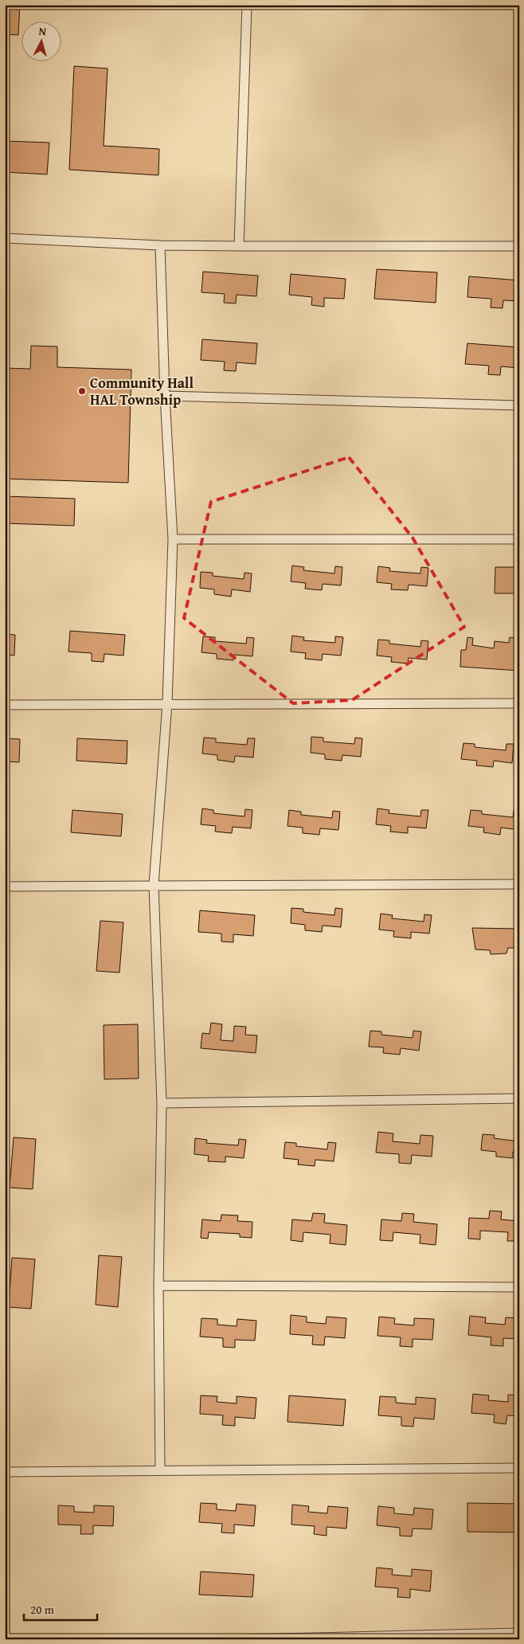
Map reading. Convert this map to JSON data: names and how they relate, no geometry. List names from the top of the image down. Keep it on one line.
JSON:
{"places":["Community Hall HAL Township"],"scale_bar":"20 m","north":"top"}
